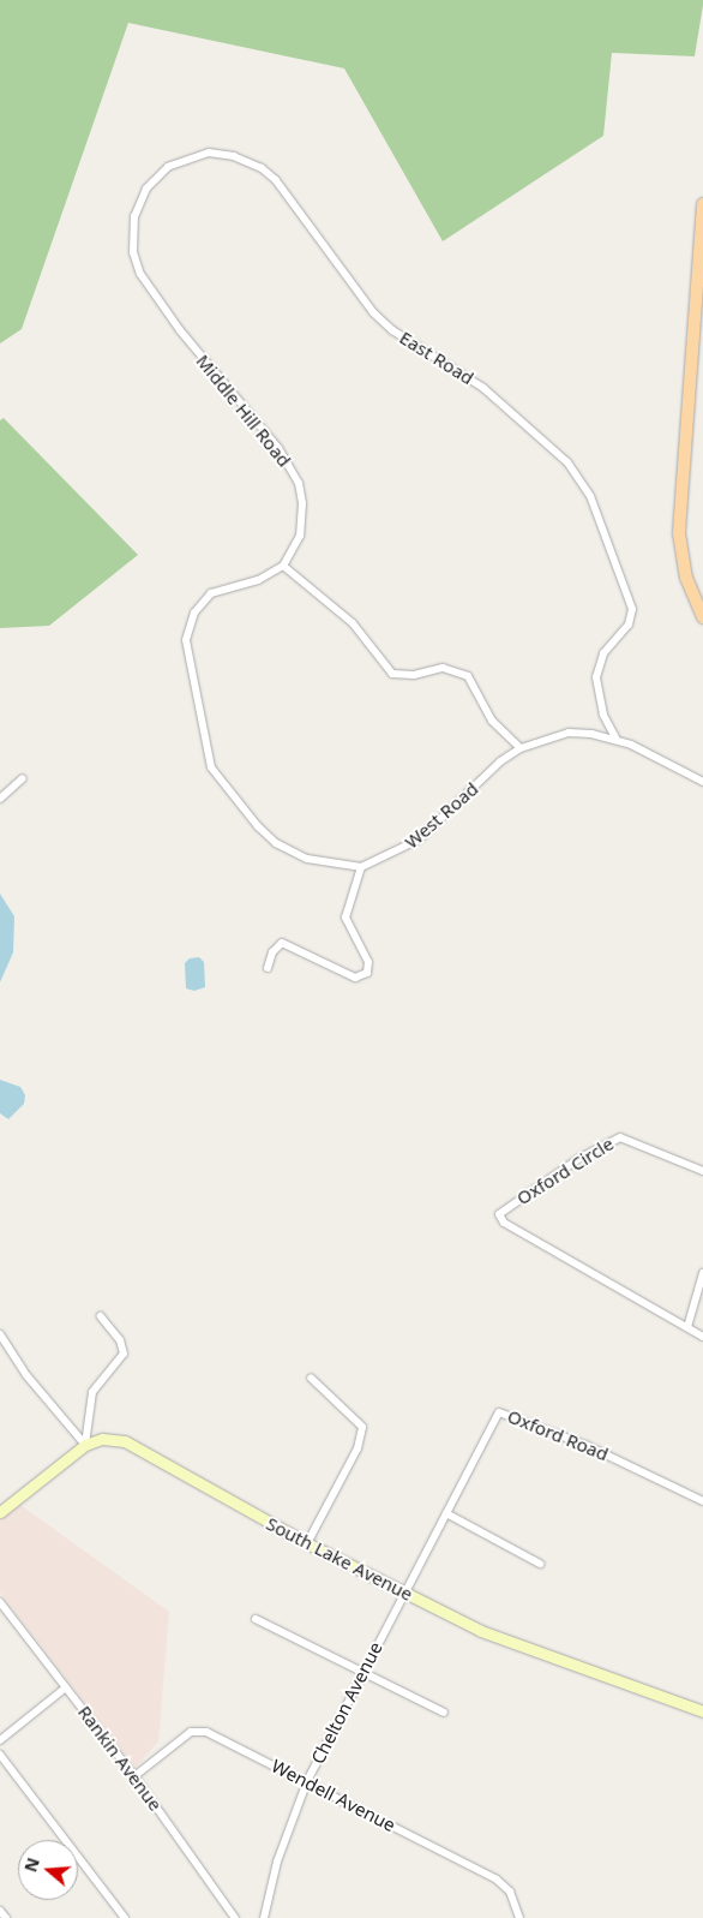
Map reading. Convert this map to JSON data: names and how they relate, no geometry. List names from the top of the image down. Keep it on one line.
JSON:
{"streets":{"street":["East Road","Middle Hill Road","West Road","Oxford Circle","Oxford Road","South Lake Avenue","Chelton Avenue","Rankin Avenue","Wendell Avenue"]},"crossings":[["East Road","Middle Hill Road"],["East Road","West Road"],["Oxford Road","South Lake Avenue"],["Oxford Road","Chelton Avenue"],["South Lake Avenue","Chelton Avenue"],["Chelton Avenue","Wendell Avenue"],["Rankin Avenue","Wendell Avenue"]],"north":"left"}
